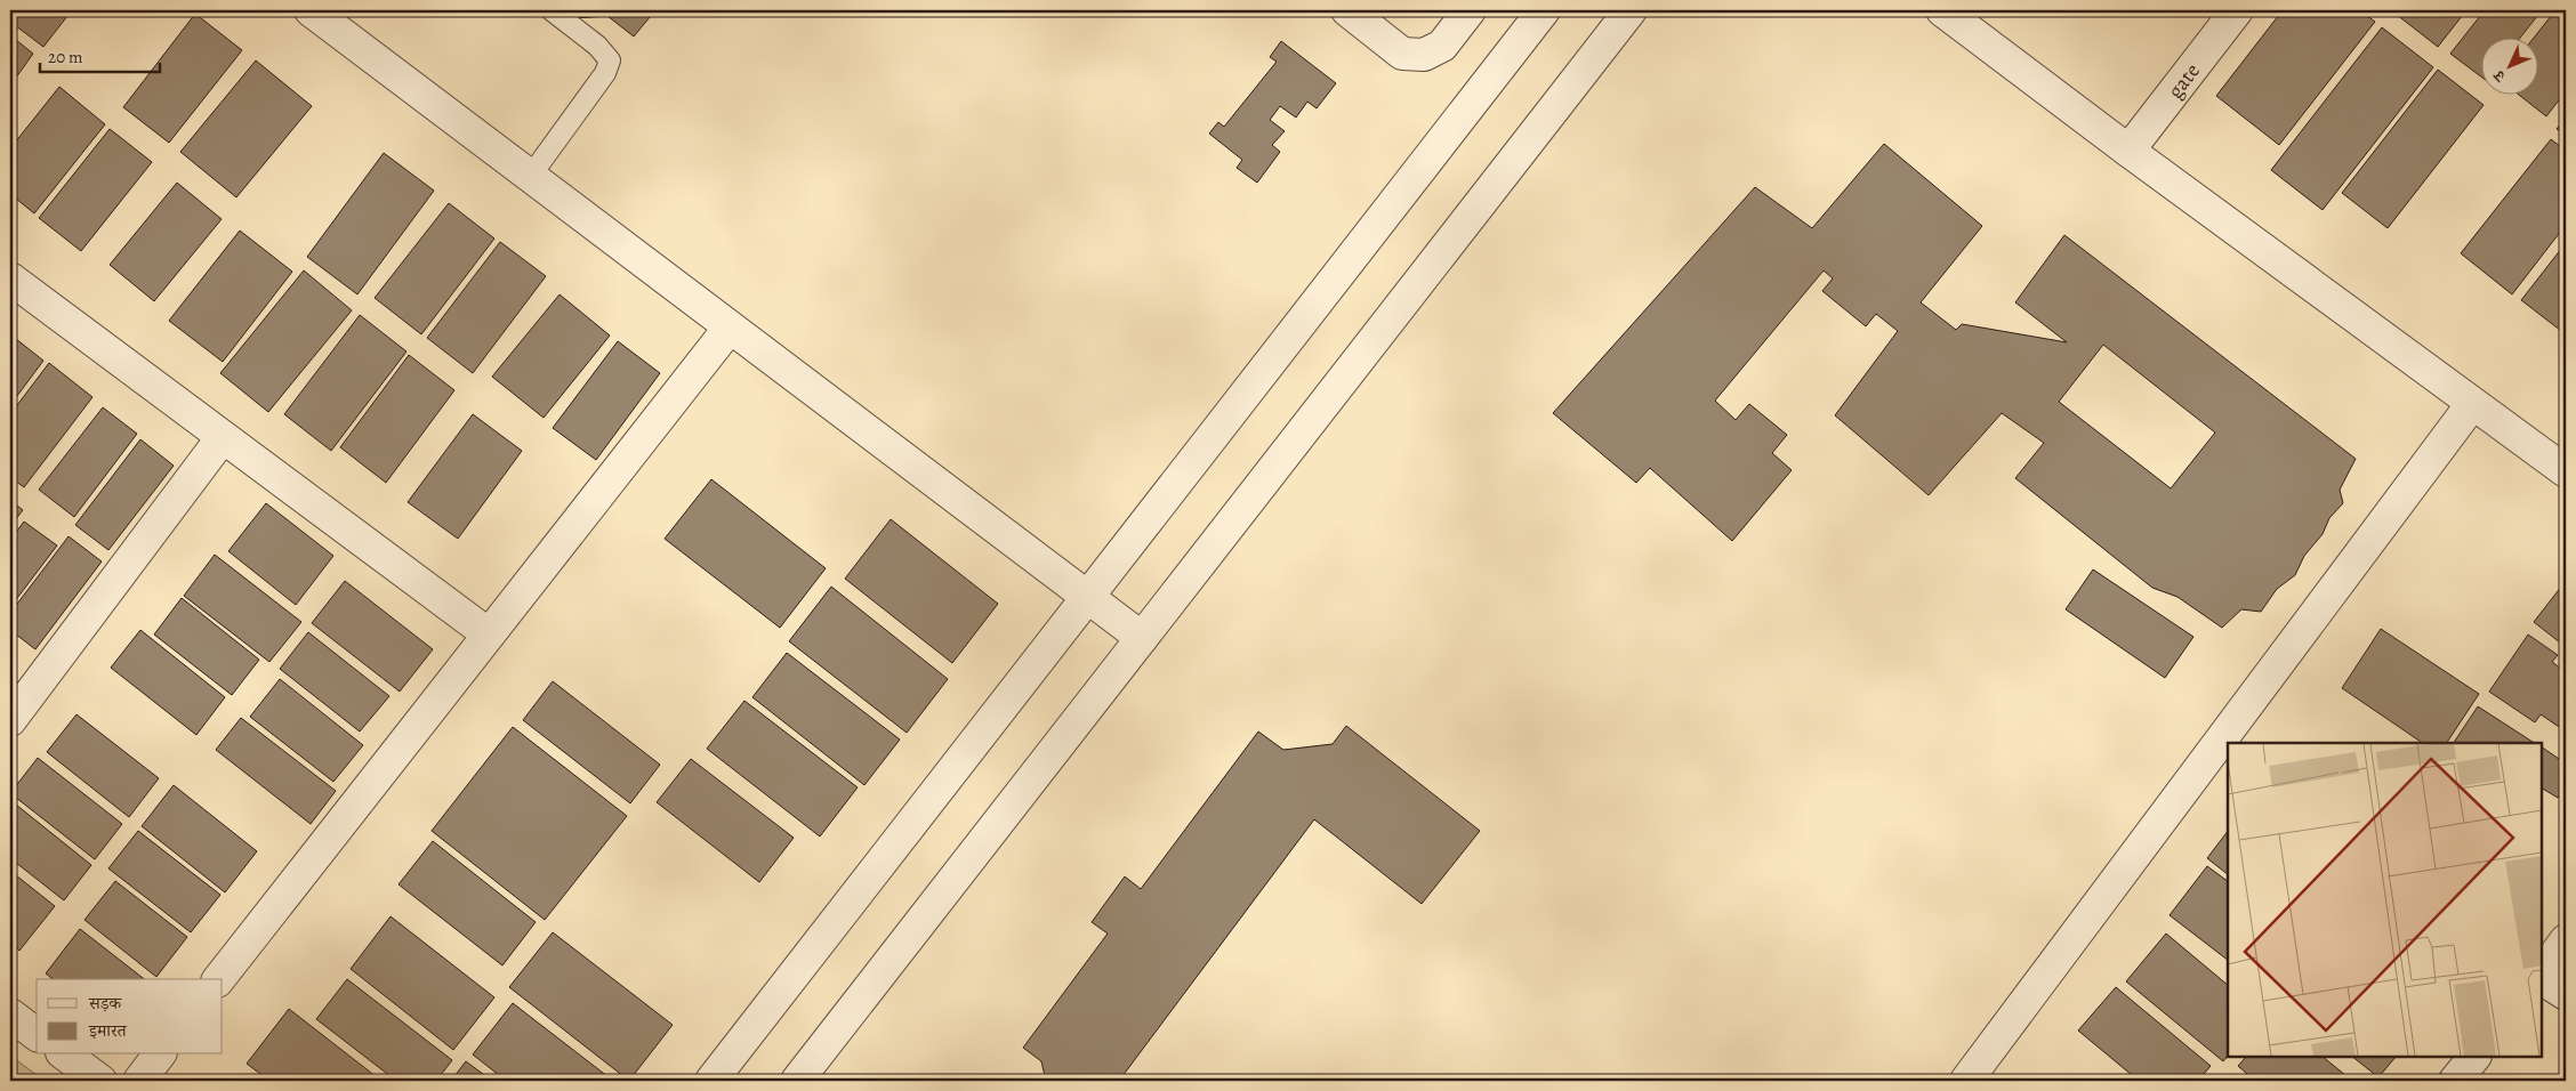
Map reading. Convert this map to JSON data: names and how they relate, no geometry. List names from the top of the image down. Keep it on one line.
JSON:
{"streets":{"street":["gate"]},"legend":["सड़क","इमारत"],"scale_bar":"20 m","north":"bottom left"}
